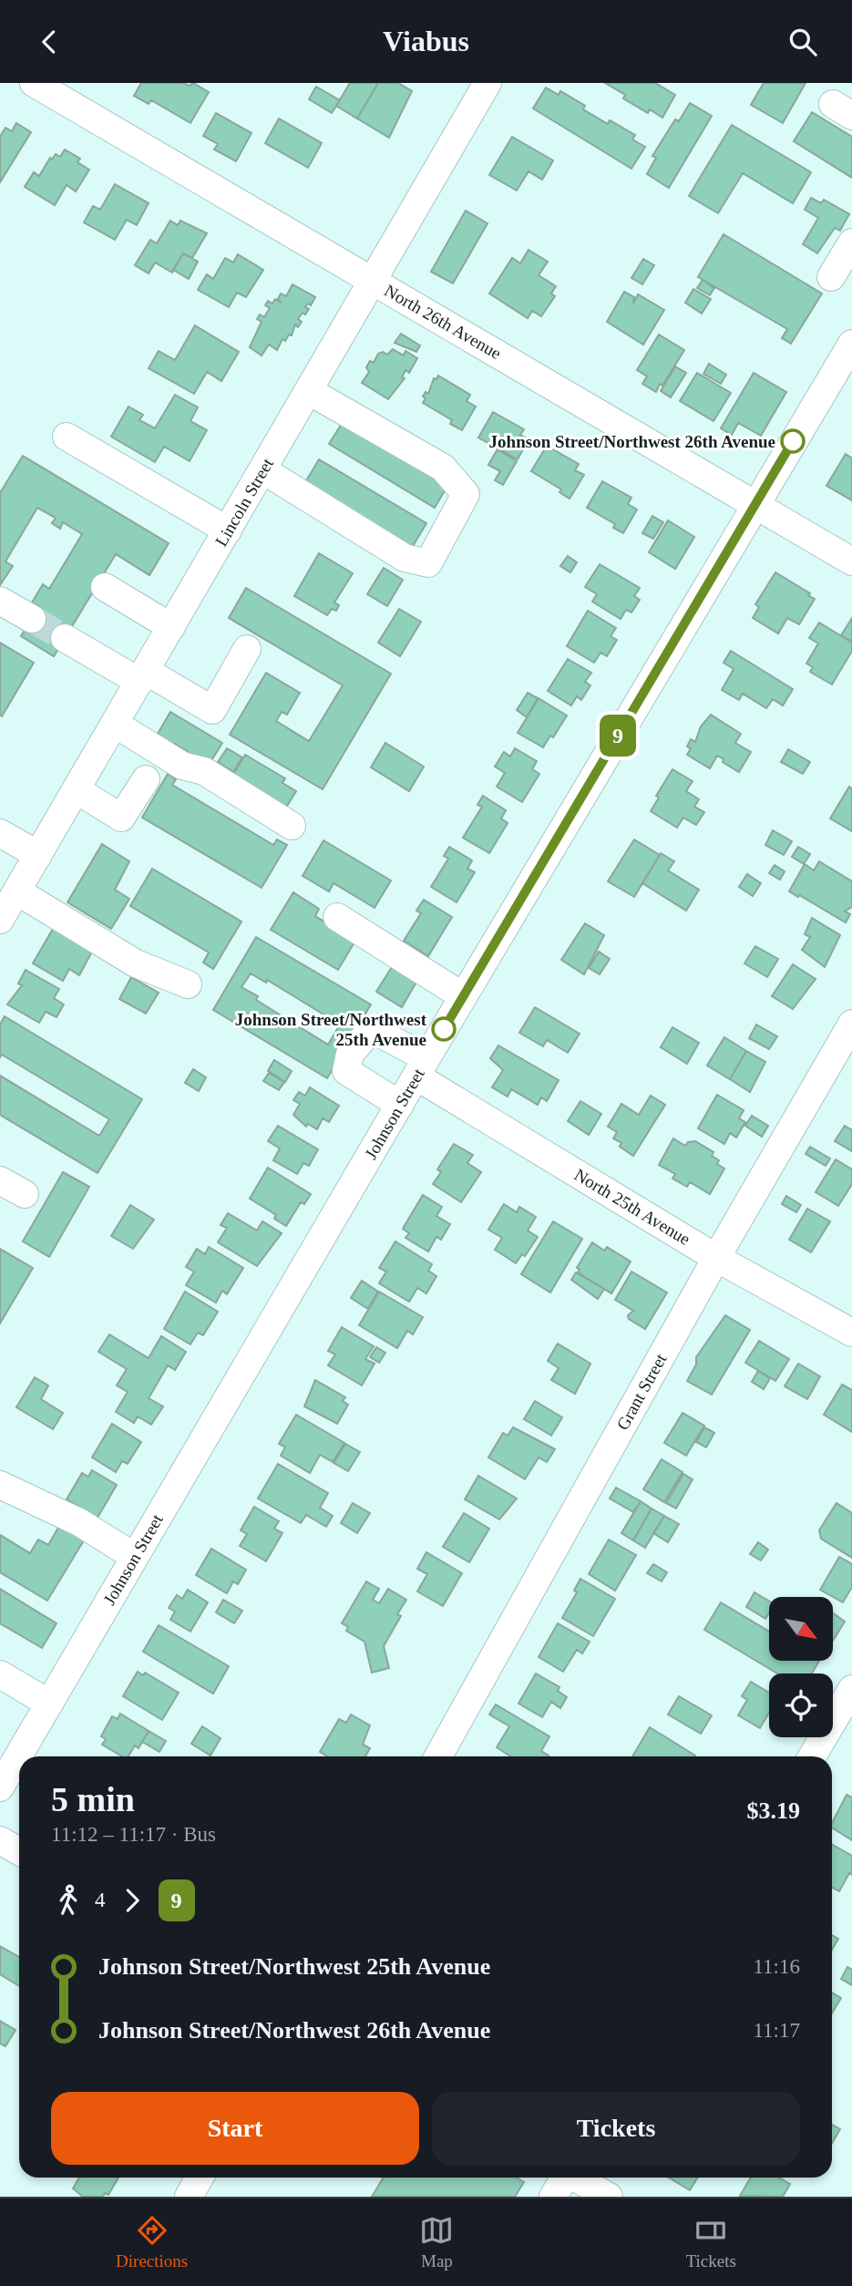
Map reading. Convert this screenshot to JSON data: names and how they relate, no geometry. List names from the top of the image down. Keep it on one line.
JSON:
{"streets":{"street":["North 26th Avenue","Lincoln Street","Johnson Street","North 25th Avenue","Grant Street"]},"crossings":[["North 26th Avenue","Lincoln Street"],["North 26th Avenue","Johnson Street"],["Johnson Street","North 25th Avenue"],["North 25th Avenue","Grant Street"]],"places":["Johnson Street/Northwest 26th Avenue","Johnson Street/Northwest 25th Avenue"],"lines":["bus line 9"],"north":"bottom right","page":{"header":"Viabus","on_map":"9","heading":["5 min","11:12 – 11:17 · Bus","$3.19"],"legs":["4","9"],"list":[{"name":"Johnson Street/Northwest 25th Avenue","value":"11:16"},{"name":"Johnson Street/Northwest 26th Avenue","value":"11:17"}],"buttons":["Start","Tickets"],"tabs":["Directions","Map","Tickets"]}}
